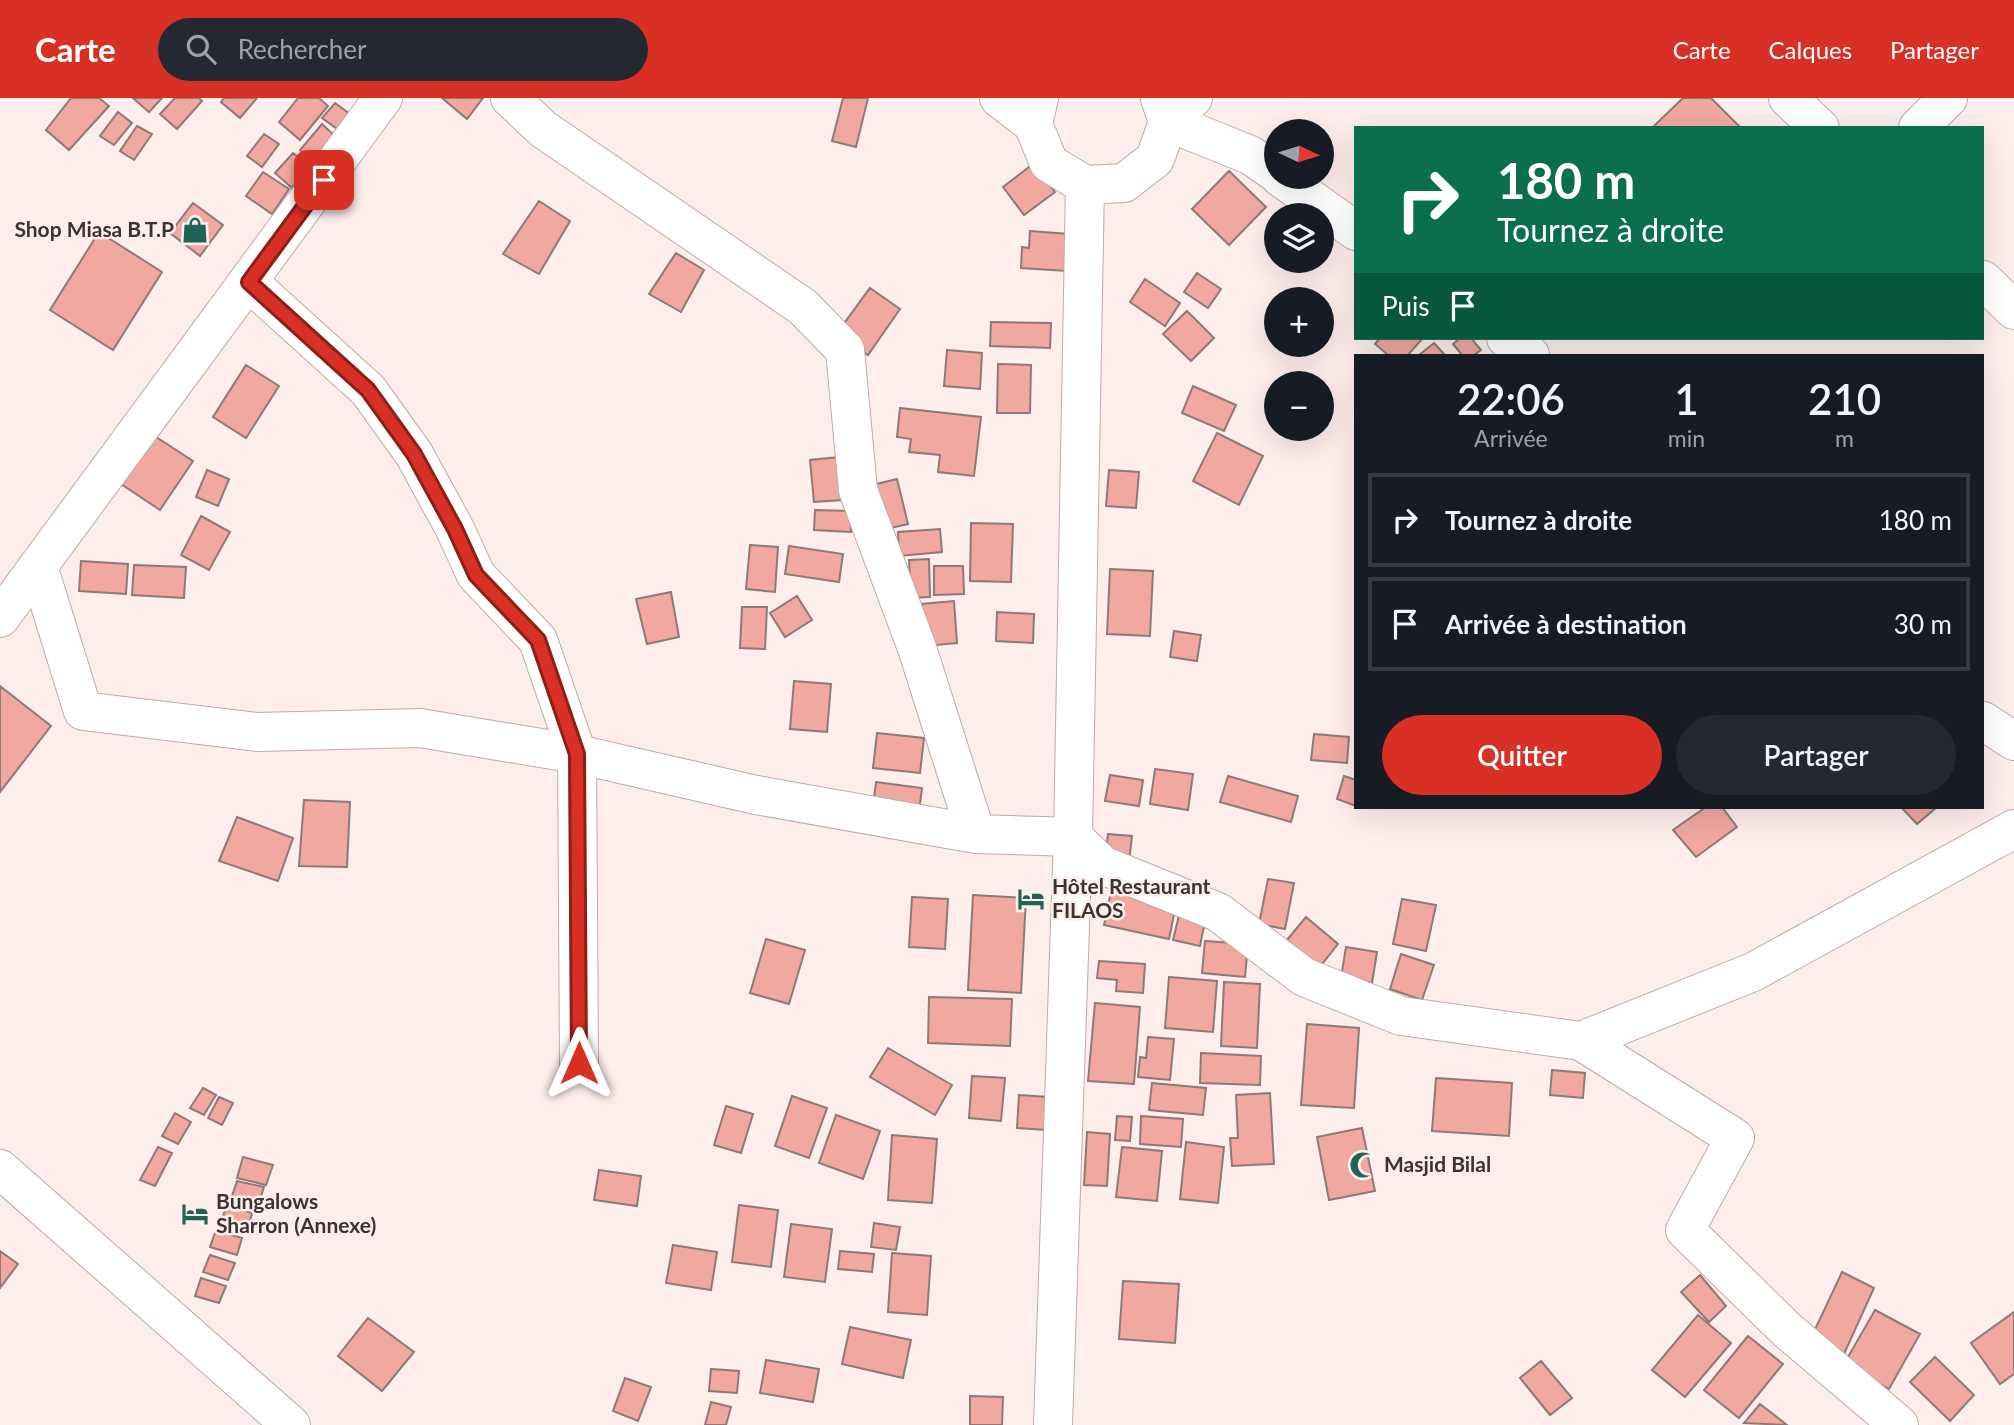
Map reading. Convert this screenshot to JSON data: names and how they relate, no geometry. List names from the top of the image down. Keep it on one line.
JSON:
{"places":{"shop":["Shop Miasa B.T.P"],"hotel":["Hôtel Restaurant FILAOS","Bungalows Sharron (Annexe)"],"mosque":["Masjid Bilal"]},"north":"right","page":{"header":"Carte","search":"Rechercher","nav":["Carte","Calques","Partager"],"map_buttons":["+","−"],"turn":["180 m","Tournez à droite"],"then":"Puis","eta":["22:06","Arrivée","1","min","210","m"],"list":[{"name":"Tournez à droite","value":"180 m"},{"name":"Arrivée à destination","value":"30 m"}],"buttons":["Quitter","Partager"]}}
